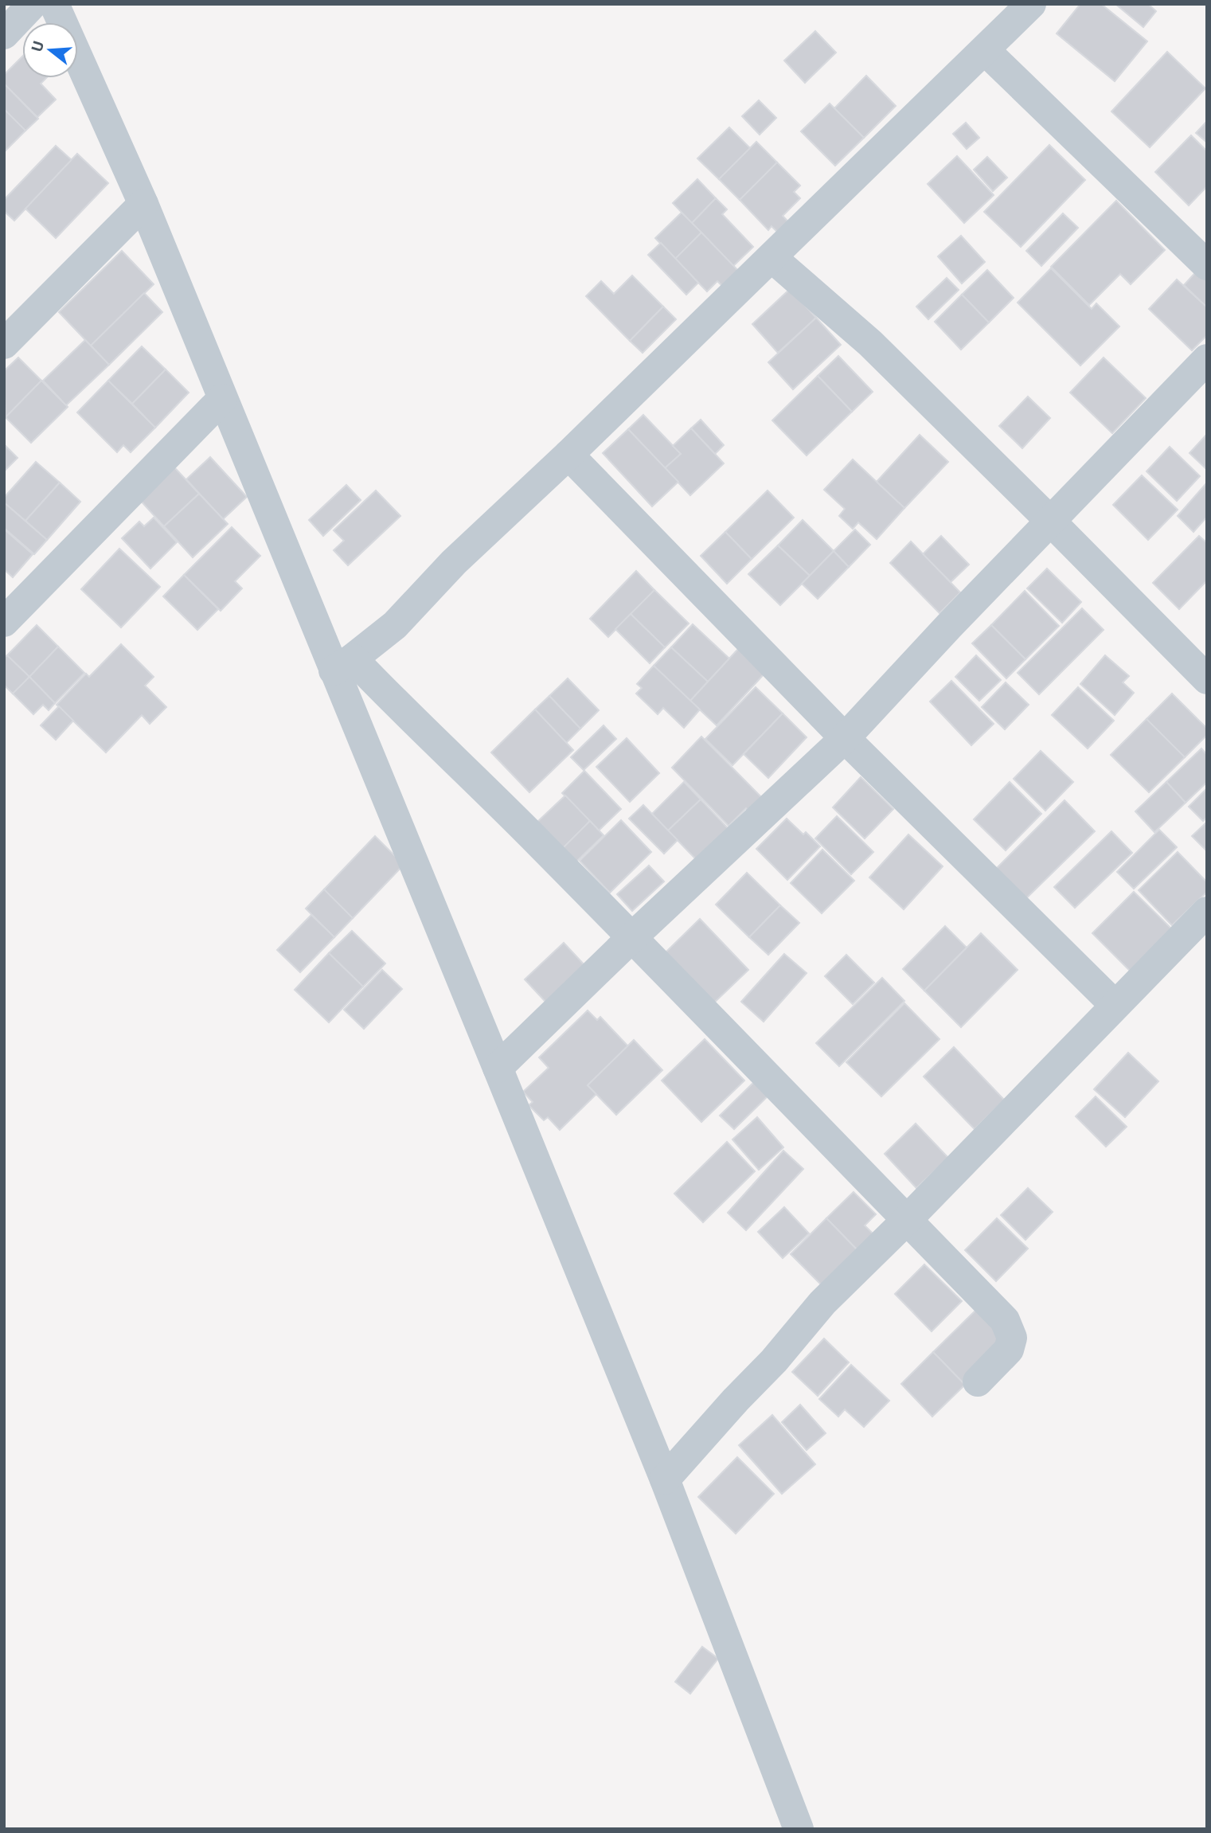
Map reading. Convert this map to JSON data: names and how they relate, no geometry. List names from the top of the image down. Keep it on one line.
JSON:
{"north":"left"}
